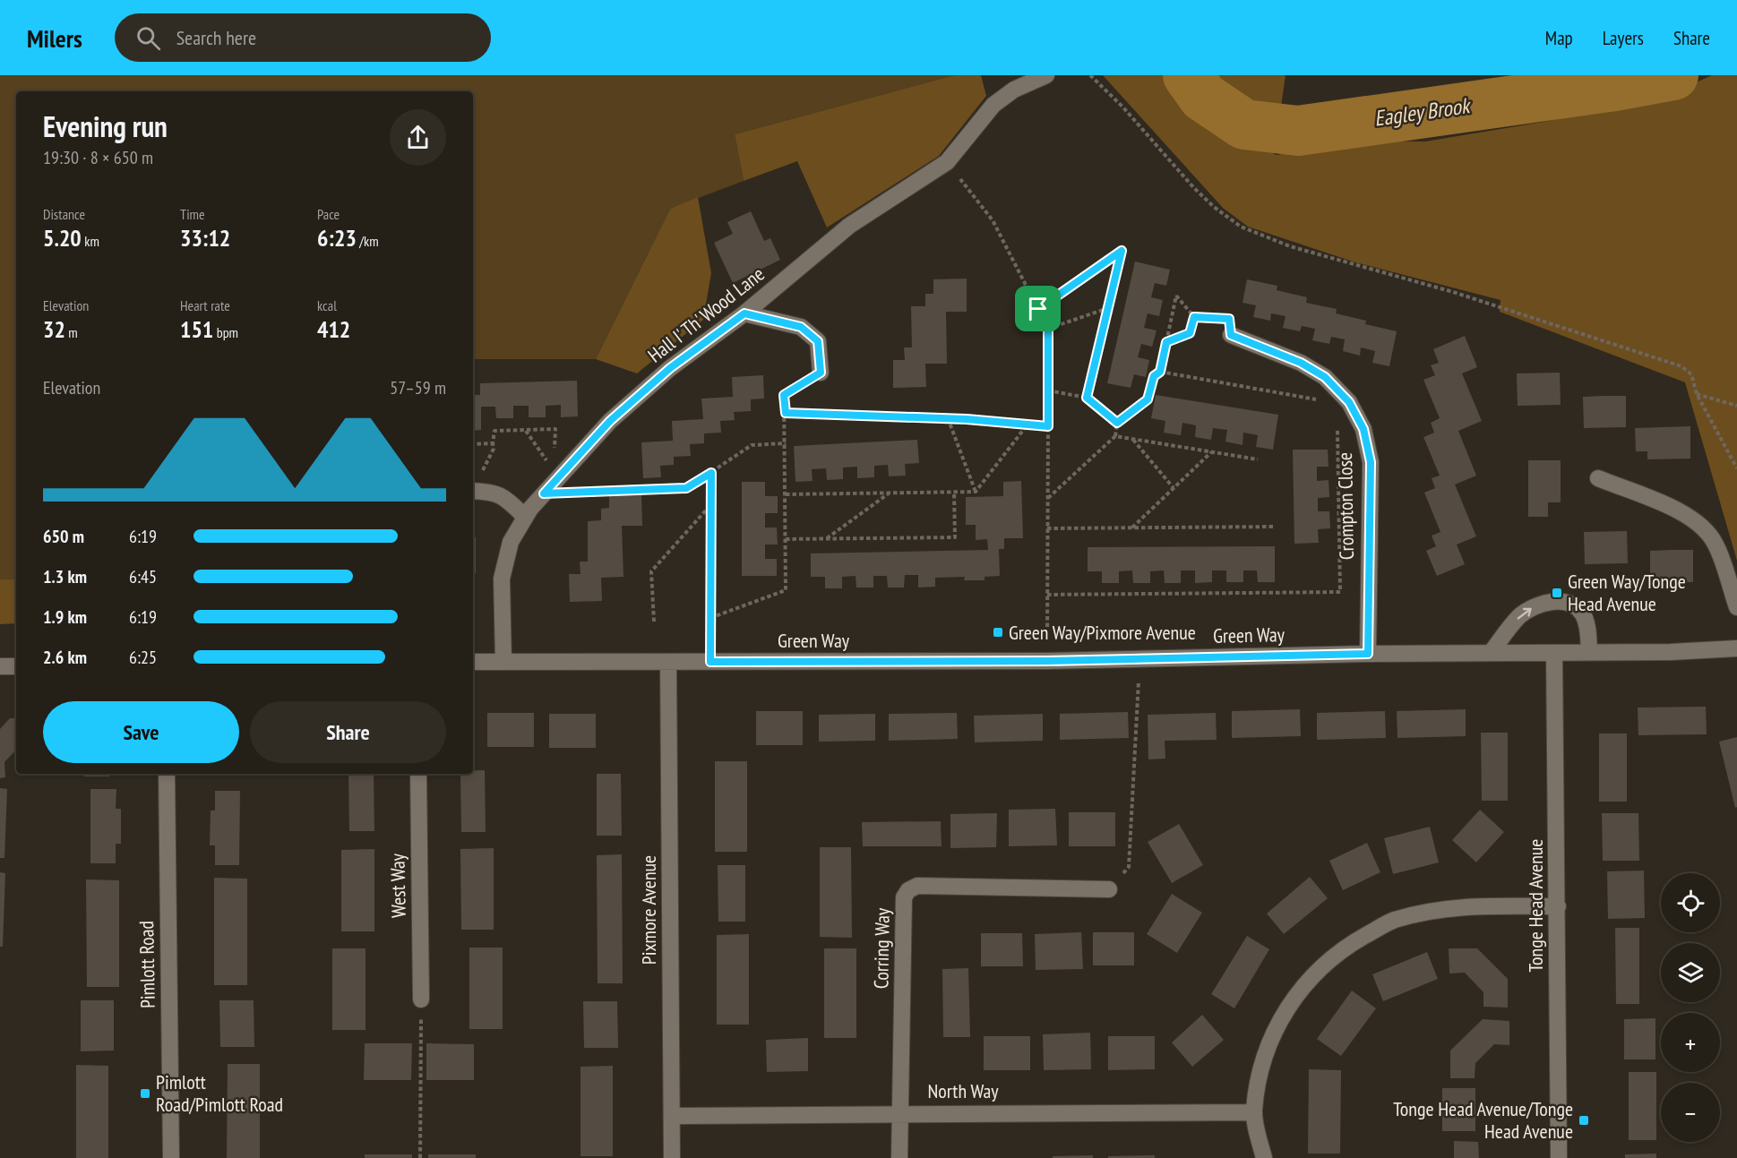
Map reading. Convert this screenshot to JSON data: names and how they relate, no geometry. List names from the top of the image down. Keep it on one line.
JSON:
{"streets":{"street":["Hall I' Th' Wood Lane","Crompton Close","Green Way","West Way","Tonge Head Avenue","Pixmore Avenue","Corring Way","Pimlott Road","North Way"]},"crossings":[["Hall I' Th' Wood Lane","Green Way"],["Crompton Close","Green Way"],["Green Way","Tonge Head Avenue"],["Green Way","Pixmore Avenue"],["Pixmore Avenue","North Way"],["Corring Way","North Way"]],"water":["Eagley Brook"],"places":{"transit":["Green Way/Tonge Head Avenue","Green Way/Pixmore Avenue","Pimlott Road/Pimlott Road","Tonge Head Avenue/Tonge Head Avenue"]},"page":{"header":"Milers","search":"Search here","nav":["Map","Layers","Share"],"heading":["Evening run","19:30 · 8 × 650 m"],"stats":[["Distance","5.20 km"],["Time","33:12"],["Pace","6:23 /km"],["Elevation","32 m"],["Heart rate","151 bpm"],["kcal","412"]],"chart":["Elevation","57–59 m"],"list":[{"name":"650 m","note":"6:19"},{"name":"1.3 km","note":"6:45"},{"name":"1.9 km","note":"6:19"},{"name":"2.6 km","note":"6:25"}],"buttons":["Save","Share"],"map_buttons":["+","−"]}}
